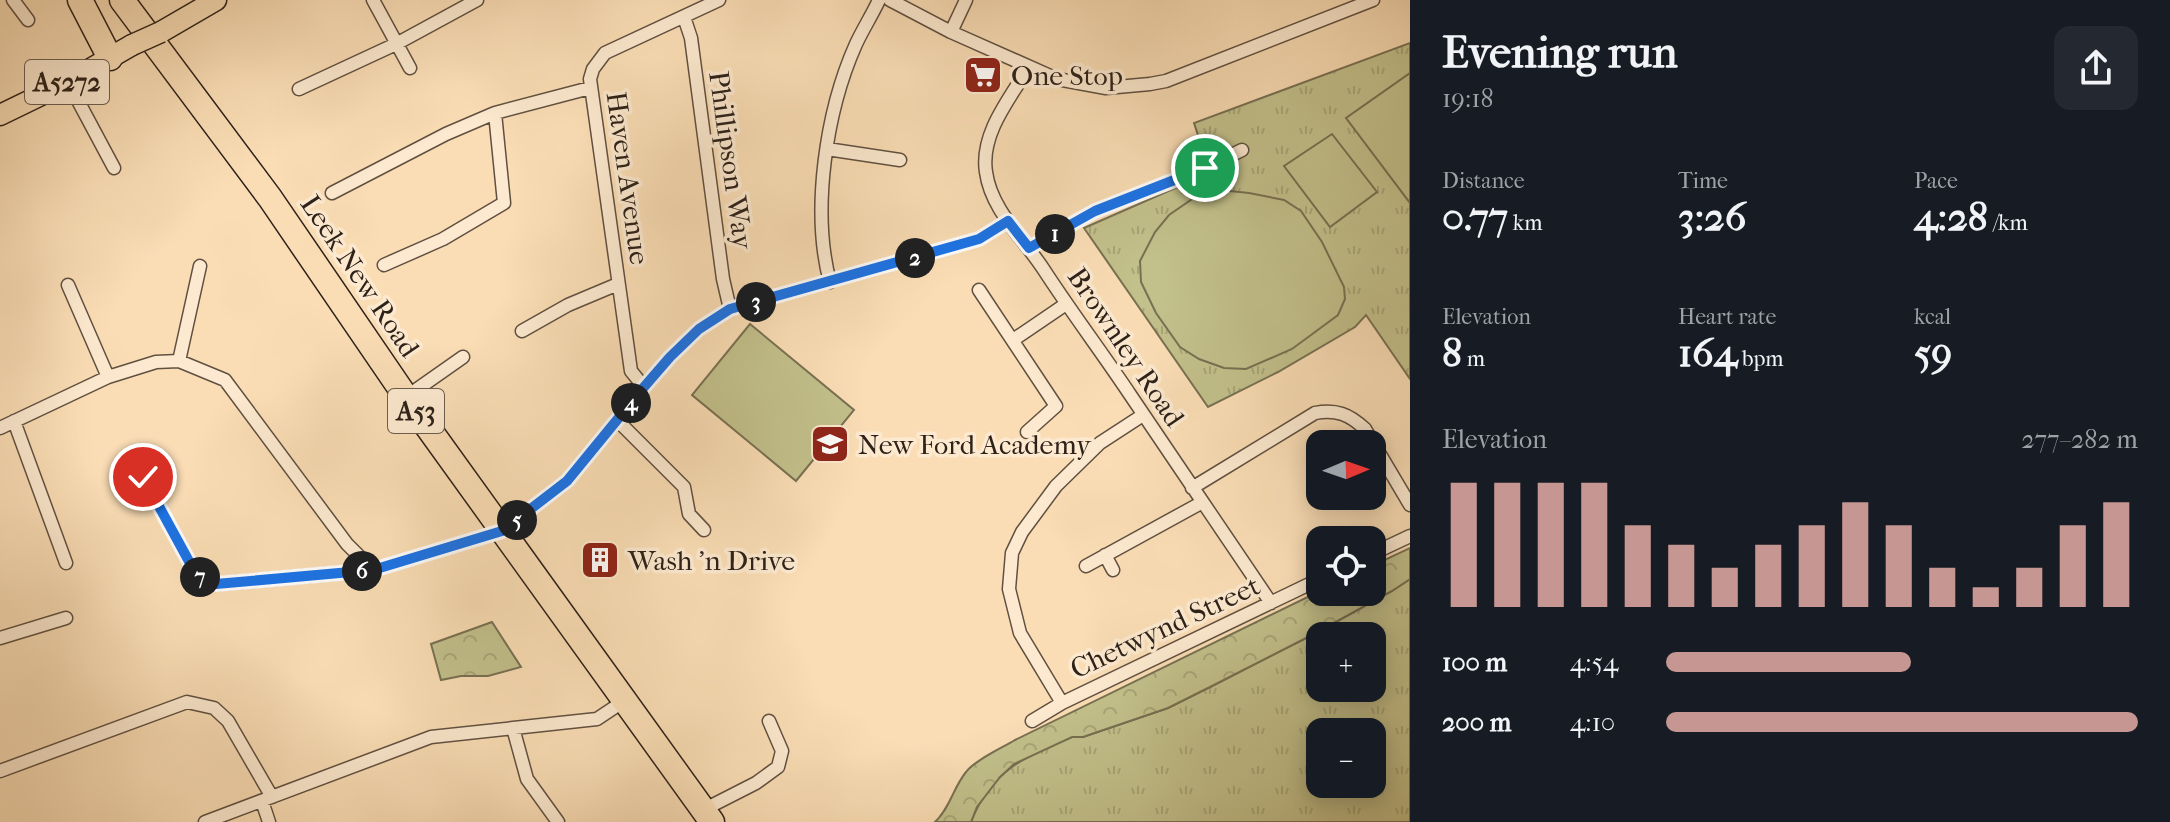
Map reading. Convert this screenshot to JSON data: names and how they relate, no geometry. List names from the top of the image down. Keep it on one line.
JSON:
{"streets":{"highway":["Leek New Road","A53"],"main road":["A5272"],"street":["Phillipson Way","Haven Avenue","Brownley Road","Chetwynd Street"]},"crossings":[["Phillipson Way","Haven Avenue"],["Brownley Road","Chetwynd Street"]],"places":{"supermarket":["One Stop"],"school or university":["New Ford Academy"],"building":["Wash 'n Drive"]},"north":"right","page":{"heading":["Evening run","19:18"],"stats":[["Distance","0.77 km"],["Time","3:26"],["Pace","4:28 /km"],["Elevation","8 m"],["Heart rate","164 bpm"],["kcal","59"]],"pins":["1","2","3","4","5","6","7"],"chart":["Elevation","277–282 m"],"map_buttons":["+","−"],"list":[{"name":"100 m","note":"4:54"},{"name":"200 m","note":"4:10"}]}}
